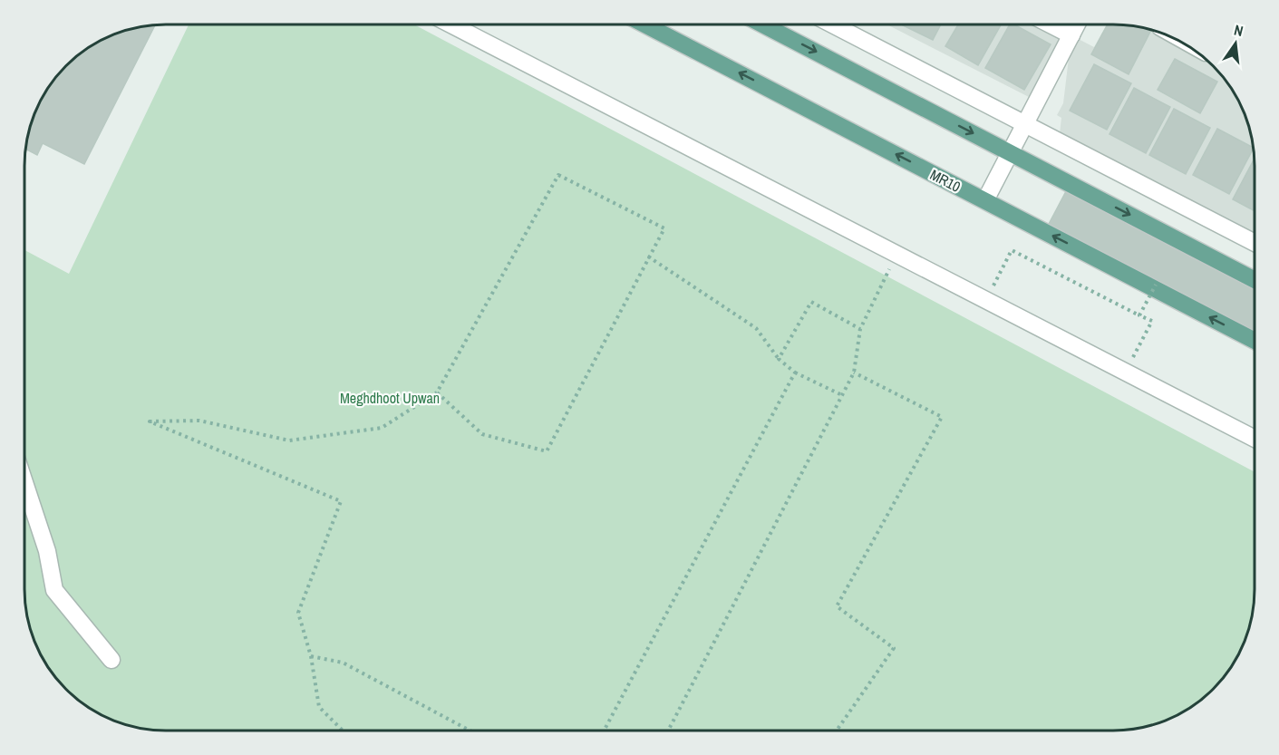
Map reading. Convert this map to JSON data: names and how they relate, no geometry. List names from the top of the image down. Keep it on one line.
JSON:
{"streets":{"main road":["MR10"]},"parks":["Meghdhoot Upwan"],"north":"top"}
